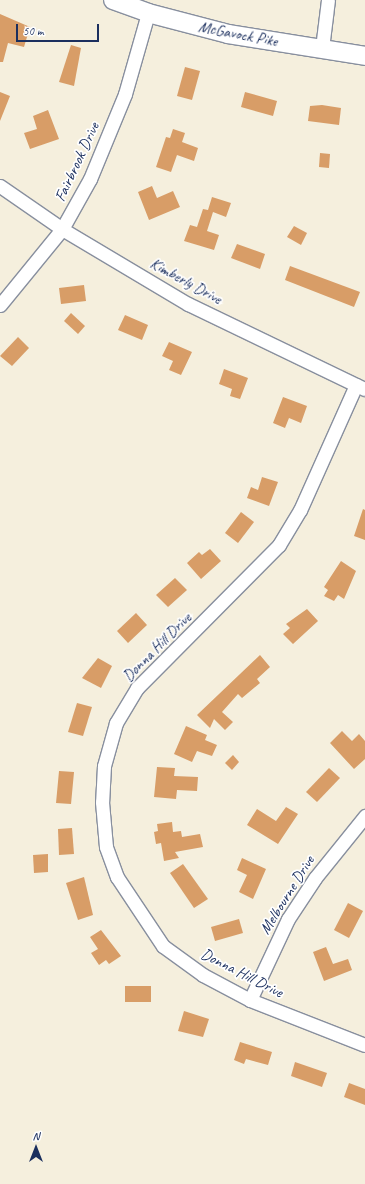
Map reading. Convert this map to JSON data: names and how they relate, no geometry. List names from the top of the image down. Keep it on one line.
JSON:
{"streets":{"main road":["McGavock Pike"],"street":["Fairbrook Drive","Kimberly Drive","Donna Hill Drive","Melbourne Drive"]},"crossings":[["McGavock Pike","Fairbrook Drive"],["Fairbrook Drive","Kimberly Drive"],["Kimberly Drive","Donna Hill Drive"],["Donna Hill Drive","Melbourne Drive"]],"scale_bar":"50 m","north":"top"}
